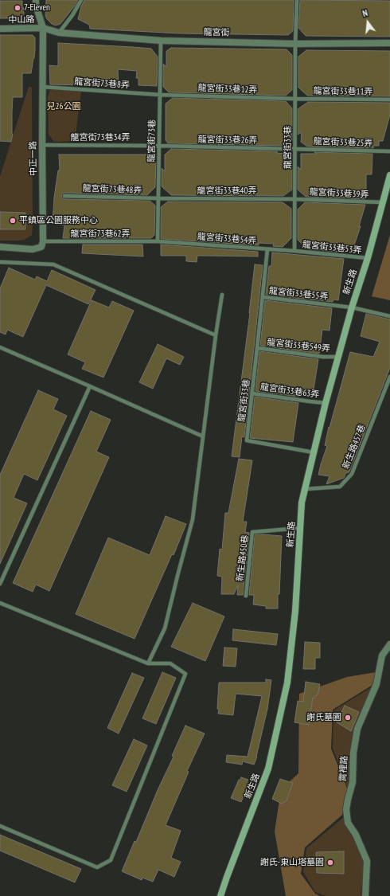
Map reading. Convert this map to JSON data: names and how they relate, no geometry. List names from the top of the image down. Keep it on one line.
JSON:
{"streets":{"street":["中山路","龍宮街","中正一路","新生路","霄裡路"],"lane":["龍宮街73巷8弄","龍宮街33巷12弄","龍宮街33巷11弄","龍宮街73巷34弄","龍宮街33巷26弄","龍宮街73巷","龍宮街33巷25弄","龍宮街33巷","龍宮街73巷48弄","龍宮街33巷40弄","龍宮街33巷39弄","龍宮街73巷62弄","龍宮街33巷54弄","龍宮街33巷53弄","龍宮街33巷55弄","龍宮街33巷549弄","龍宮街33巷63弄","新生路457巷","新生路450巷"]},"crossings":[["中山路","龍宮街"],["中山路","中正一路"],["龍宮街","龍宮街73巷"],["龍宮街","龍宮街33巷"],["龍宮街","中正一路"],["龍宮街73巷8弄","龍宮街33巷12弄"],["龍宮街73巷8弄","龍宮街73巷"],["龍宮街73巷8弄","中正一路"],["龍宮街33巷12弄","龍宮街33巷11弄"],["龍宮街33巷12弄","龍宮街73巷"],["龍宮街33巷12弄","龍宮街33巷"],["龍宮街33巷11弄","龍宮街33巷"],["龍宮街73巷34弄","龍宮街33巷26弄"],["龍宮街73巷34弄","龍宮街73巷"],["龍宮街73巷34弄","中正一路"],["龍宮街33巷26弄","龍宮街73巷"],["龍宮街33巷26弄","龍宮街33巷25弄"],["龍宮街33巷26弄","龍宮街33巷"],["龍宮街73巷","龍宮街73巷48弄"],["龍宮街73巷","龍宮街33巷40弄"],["龍宮街73巷","龍宮街73巷62弄"],["龍宮街73巷","龍宮街33巷54弄"],["龍宮街33巷25弄","龍宮街33巷"],["龍宮街33巷","龍宮街33巷40弄"],["龍宮街33巷","龍宮街33巷39弄"],["龍宮街33巷","龍宮街33巷54弄"],["龍宮街33巷","龍宮街33巷53弄"],["龍宮街33巷","新生路"],["龍宮街33巷","龍宮街33巷55弄"],["龍宮街33巷","龍宮街33巷549弄"],["龍宮街33巷","龍宮街33巷63弄"],["中正一路","龍宮街73巷62弄"],["龍宮街73巷48弄","龍宮街33巷40弄"],["龍宮街33巷40弄","龍宮街33巷39弄"],["龍宮街33巷39弄","新生路"],["龍宮街73巷62弄","龍宮街33巷54弄"],["龍宮街33巷54弄","龍宮街33巷53弄"],["龍宮街33巷53弄","新生路"],["新生路","龍宮街33巷55弄"],["新生路","龍宮街33巷549弄"],["新生路","龍宮街33巷63弄"],["新生路","新生路457巷"],["新生路","新生路450巷"]],"parks":["兒26公園"],"places":["7-Eleven","平鎮區公園服務中心","謝氏墓園","謝氏-東山塔墓園"],"north":"top"}
